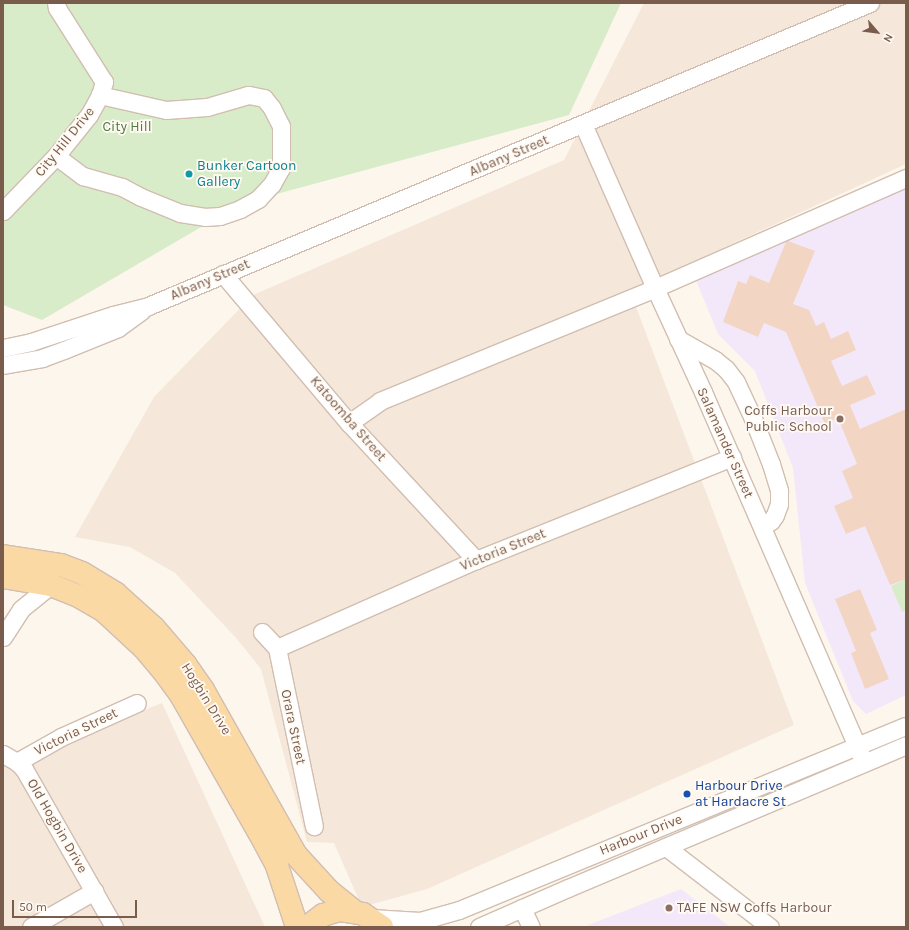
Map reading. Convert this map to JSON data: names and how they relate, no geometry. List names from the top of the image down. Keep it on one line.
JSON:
{"streets":{"main road":["Hogbin Drive"],"street":["City Hill Drive","Albany Street","Katoomba Street","Salamander Street","Victoria Street","Orara Street","Old Hogbin Drive","Harbour Drive"]},"crossings":[["Albany Street","Katoomba Street"],["Albany Street","Salamander Street"],["Katoomba Street","Victoria Street"],["Salamander Street","Victoria Street"],["Salamander Street","Harbour Drive"],["Victoria Street","Orara Street"],["Victoria Street","Old Hogbin Drive"],["Hogbin Drive","Harbour Drive"]],"parks":["City Hill"],"places":["Bunker Cartoon Gallery","Coffs Harbour Public School","Harbour Drive at Hardacre St","TAFE NSW Coffs Harbour"],"scale_bar":"50 m","north":"bottom right"}
